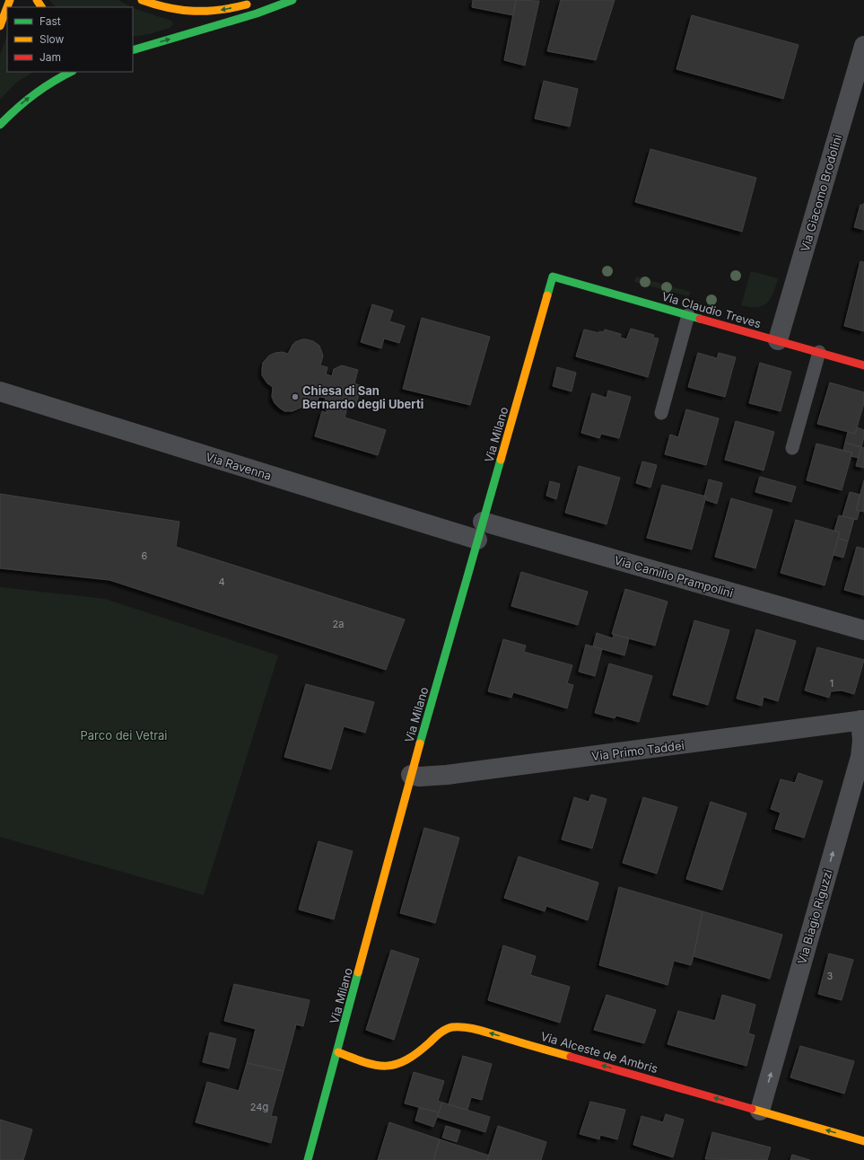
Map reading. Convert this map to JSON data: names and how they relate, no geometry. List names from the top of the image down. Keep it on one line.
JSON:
{"streets":{"main road":["Via Claudio Treves","Via Milano","Via Alceste de Ambris"],"street":["Via Giacomo Brodolini","Via Ravenna","Via Camillo Prampolini","Via Primo Taddei","Via Biagio Riguzzi"]},"crossings":[["Via Giacomo Brodolini","Via Claudio Treves"],["Via Claudio Treves","Via Milano"],["Via Milano","Via Ravenna"],["Via Milano","Via Camillo Prampolini"],["Via Milano","Via Primo Taddei"],["Via Milano","Via Alceste de Ambris"],["Via Ravenna","Via Camillo Prampolini"],["Via Primo Taddei","Via Biagio Riguzzi"],["Via Biagio Riguzzi","Via Alceste de Ambris"]],"one_way":["Via Biagio Riguzzi","Via Alceste de Ambris"],"parks":["Parco dei Vetrai"],"places":["Chiesa di San Bernardo degli Uberti"],"house_numbers":["6","4","2a","1","3","24g"],"legend":["Fast","Slow","Jam"]}
